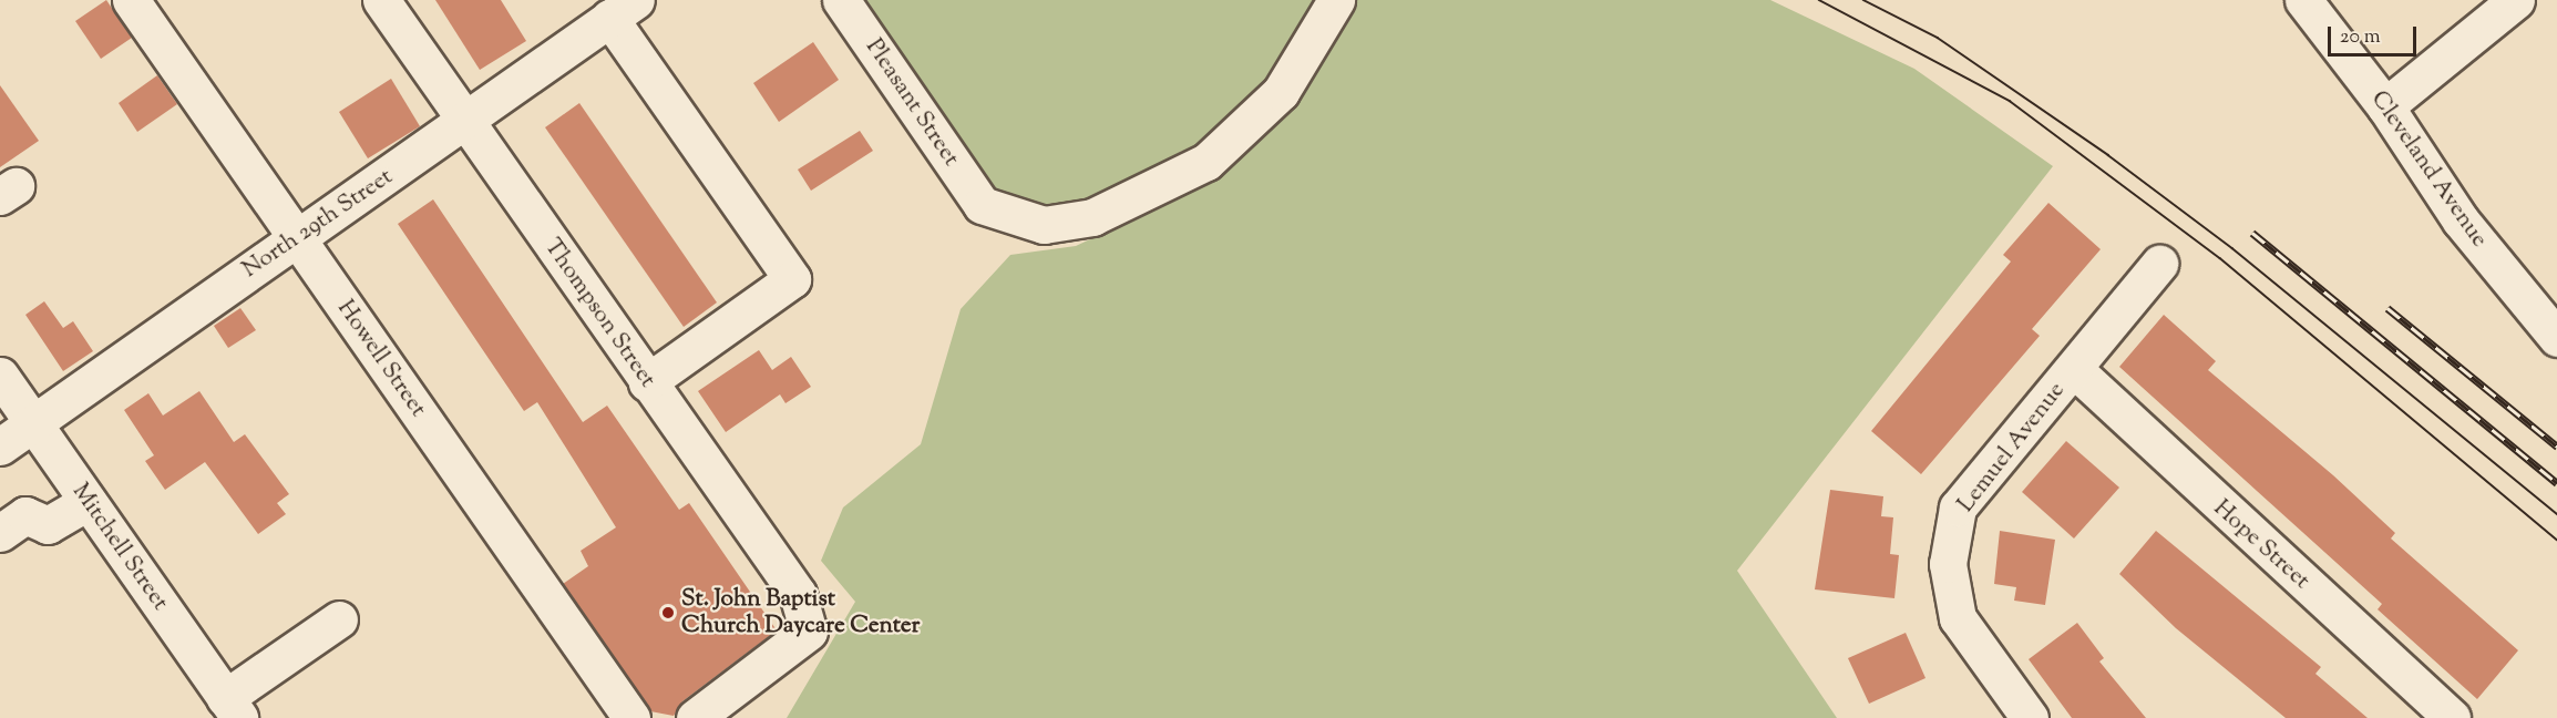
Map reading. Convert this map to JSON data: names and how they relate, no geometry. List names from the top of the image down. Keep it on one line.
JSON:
{"streets":{"street":["Pleasant Street","Cleveland Avenue","North 29th Street","Thompson Street","Howell Street","Lemuel Avenue","Hope Street","Mitchell Street"]},"crossings":[["North 29th Street","Thompson Street"],["North 29th Street","Howell Street"],["North 29th Street","Mitchell Street"],["Lemuel Avenue","Hope Street"]],"places":["St. John Baptist Church Daycare Center"],"scale_bar":"20 m"}
